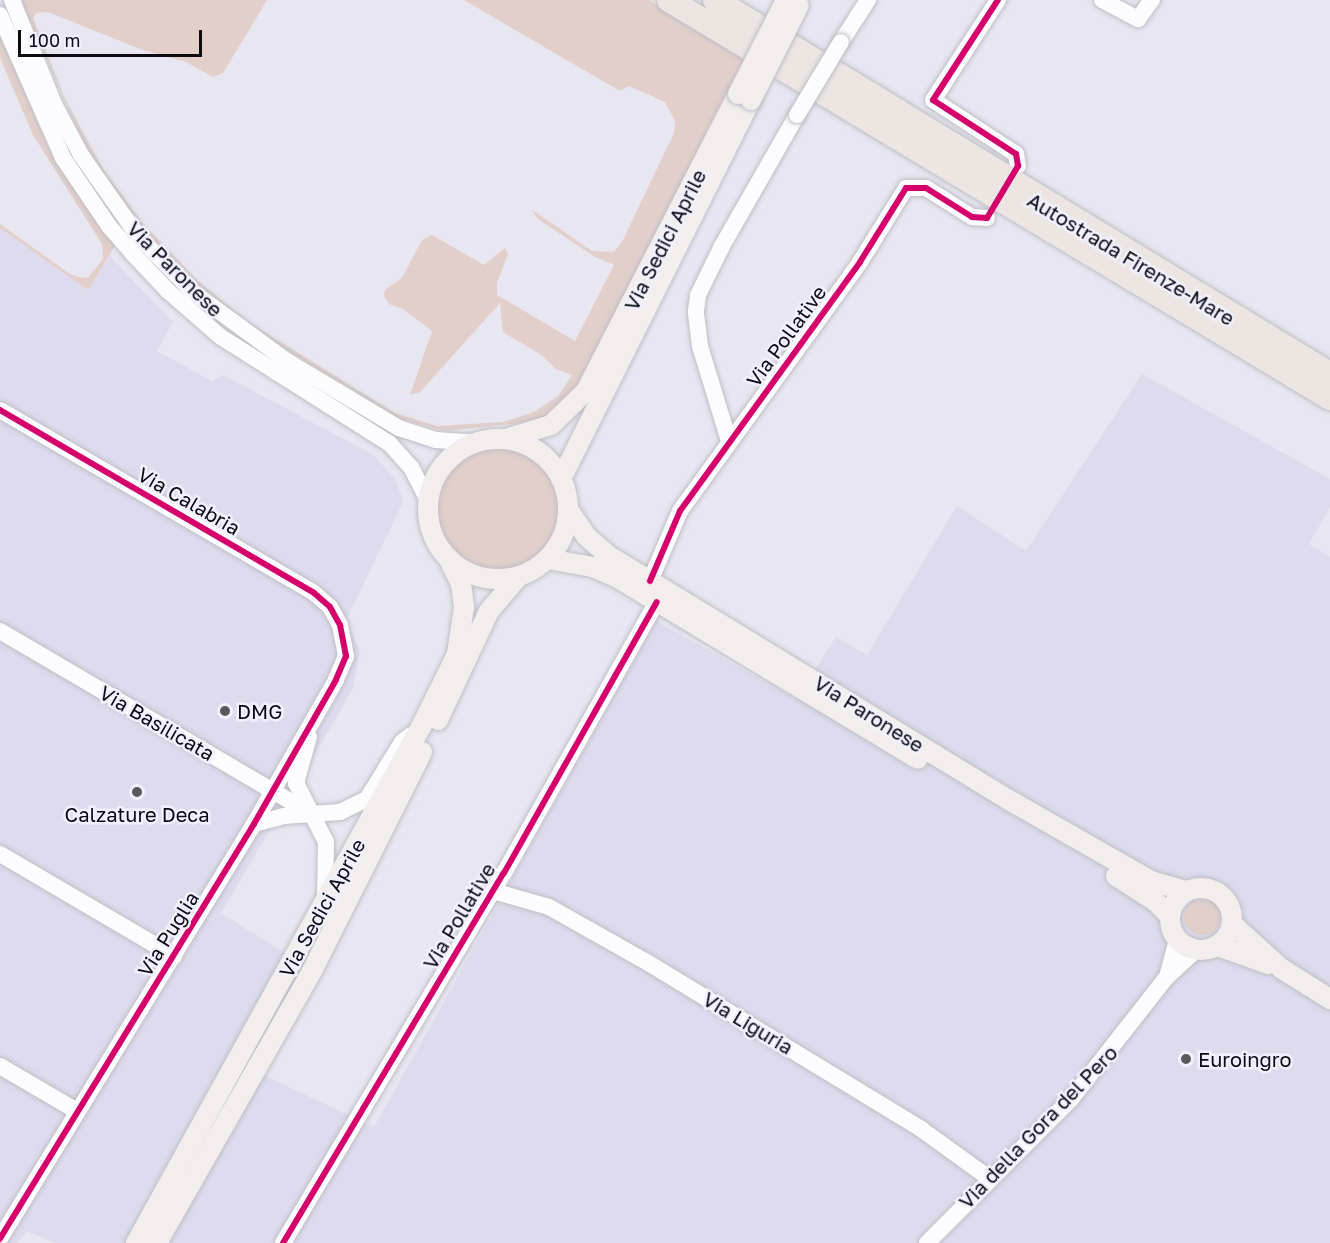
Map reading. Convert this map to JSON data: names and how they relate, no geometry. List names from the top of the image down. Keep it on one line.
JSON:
{"streets":{"highway":["Autostrada Firenze-Mare"],"main road":["Via Sedici Aprile","Via Paronese"],"street":["Via Pollative","Via Calabria","Via Basilicata","Via Puglia","Via Liguria","Via della Gora del Pero"]},"crossings":[["Via Sedici Aprile","Via Paronese"],["Via Paronese","Via Pollative"],["Via Paronese","Via della Gora del Pero"],["Via Pollative","Via Liguria"],["Via Calabria","Via Puglia"],["Via Basilicata","Via Puglia"],["Via Liguria","Via della Gora del Pero"]],"places":["DMG","Calzature Deca","Euroingro"],"scale_bar":"100 m"}
